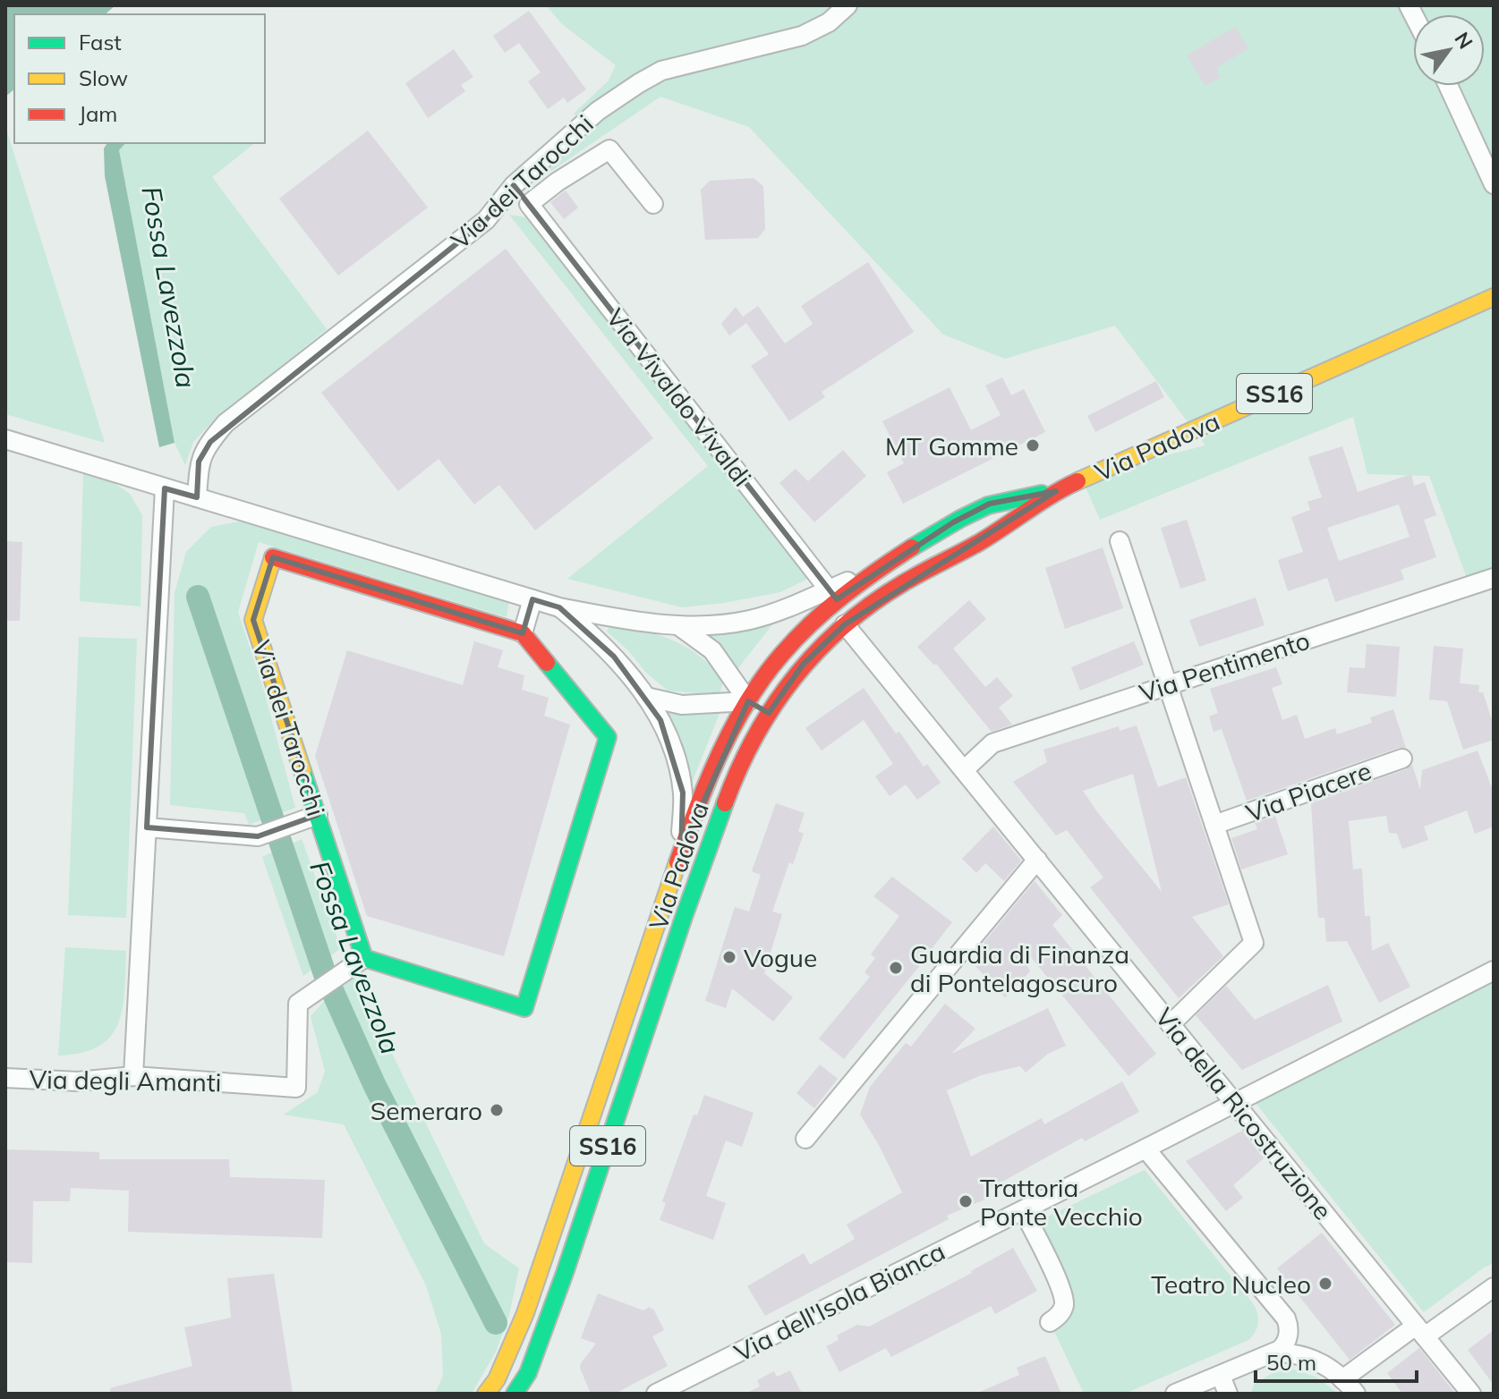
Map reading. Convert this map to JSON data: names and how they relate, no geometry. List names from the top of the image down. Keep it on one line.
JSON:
{"streets":{"main road":["Via dei Tarocchi","SS16","Via Padova"],"street":["Via Vivaldo Vivaldi","Via Pentimento","Via Piacere","Via degli Amanti","Via della Ricostruzione","Via dell'Isola Bianca"]},"crossings":[["Via dei Tarocchi","Via Vivaldo Vivaldi"],["Via dei Tarocchi","Via degli Amanti"],["Via Vivaldo Vivaldi","Via Padova"],["Via Padova","Via della Ricostruzione"],["Via Pentimento","Via Piacere"],["Via Pentimento","Via della Ricostruzione"],["Via Piacere","Via della Ricostruzione"],["Via della Ricostruzione","Via dell'Isola Bianca"]],"water":["Fossa Lavezzola"],"places":["MT Gomme","Vogue","Guardia di Finanza di Pontelagoscuro","Semeraro","Trattoria Ponte Vecchio","Teatro Nucleo"],"legend":["Fast","Slow","Jam"],"scale_bar":"50 m","north":"top right"}
